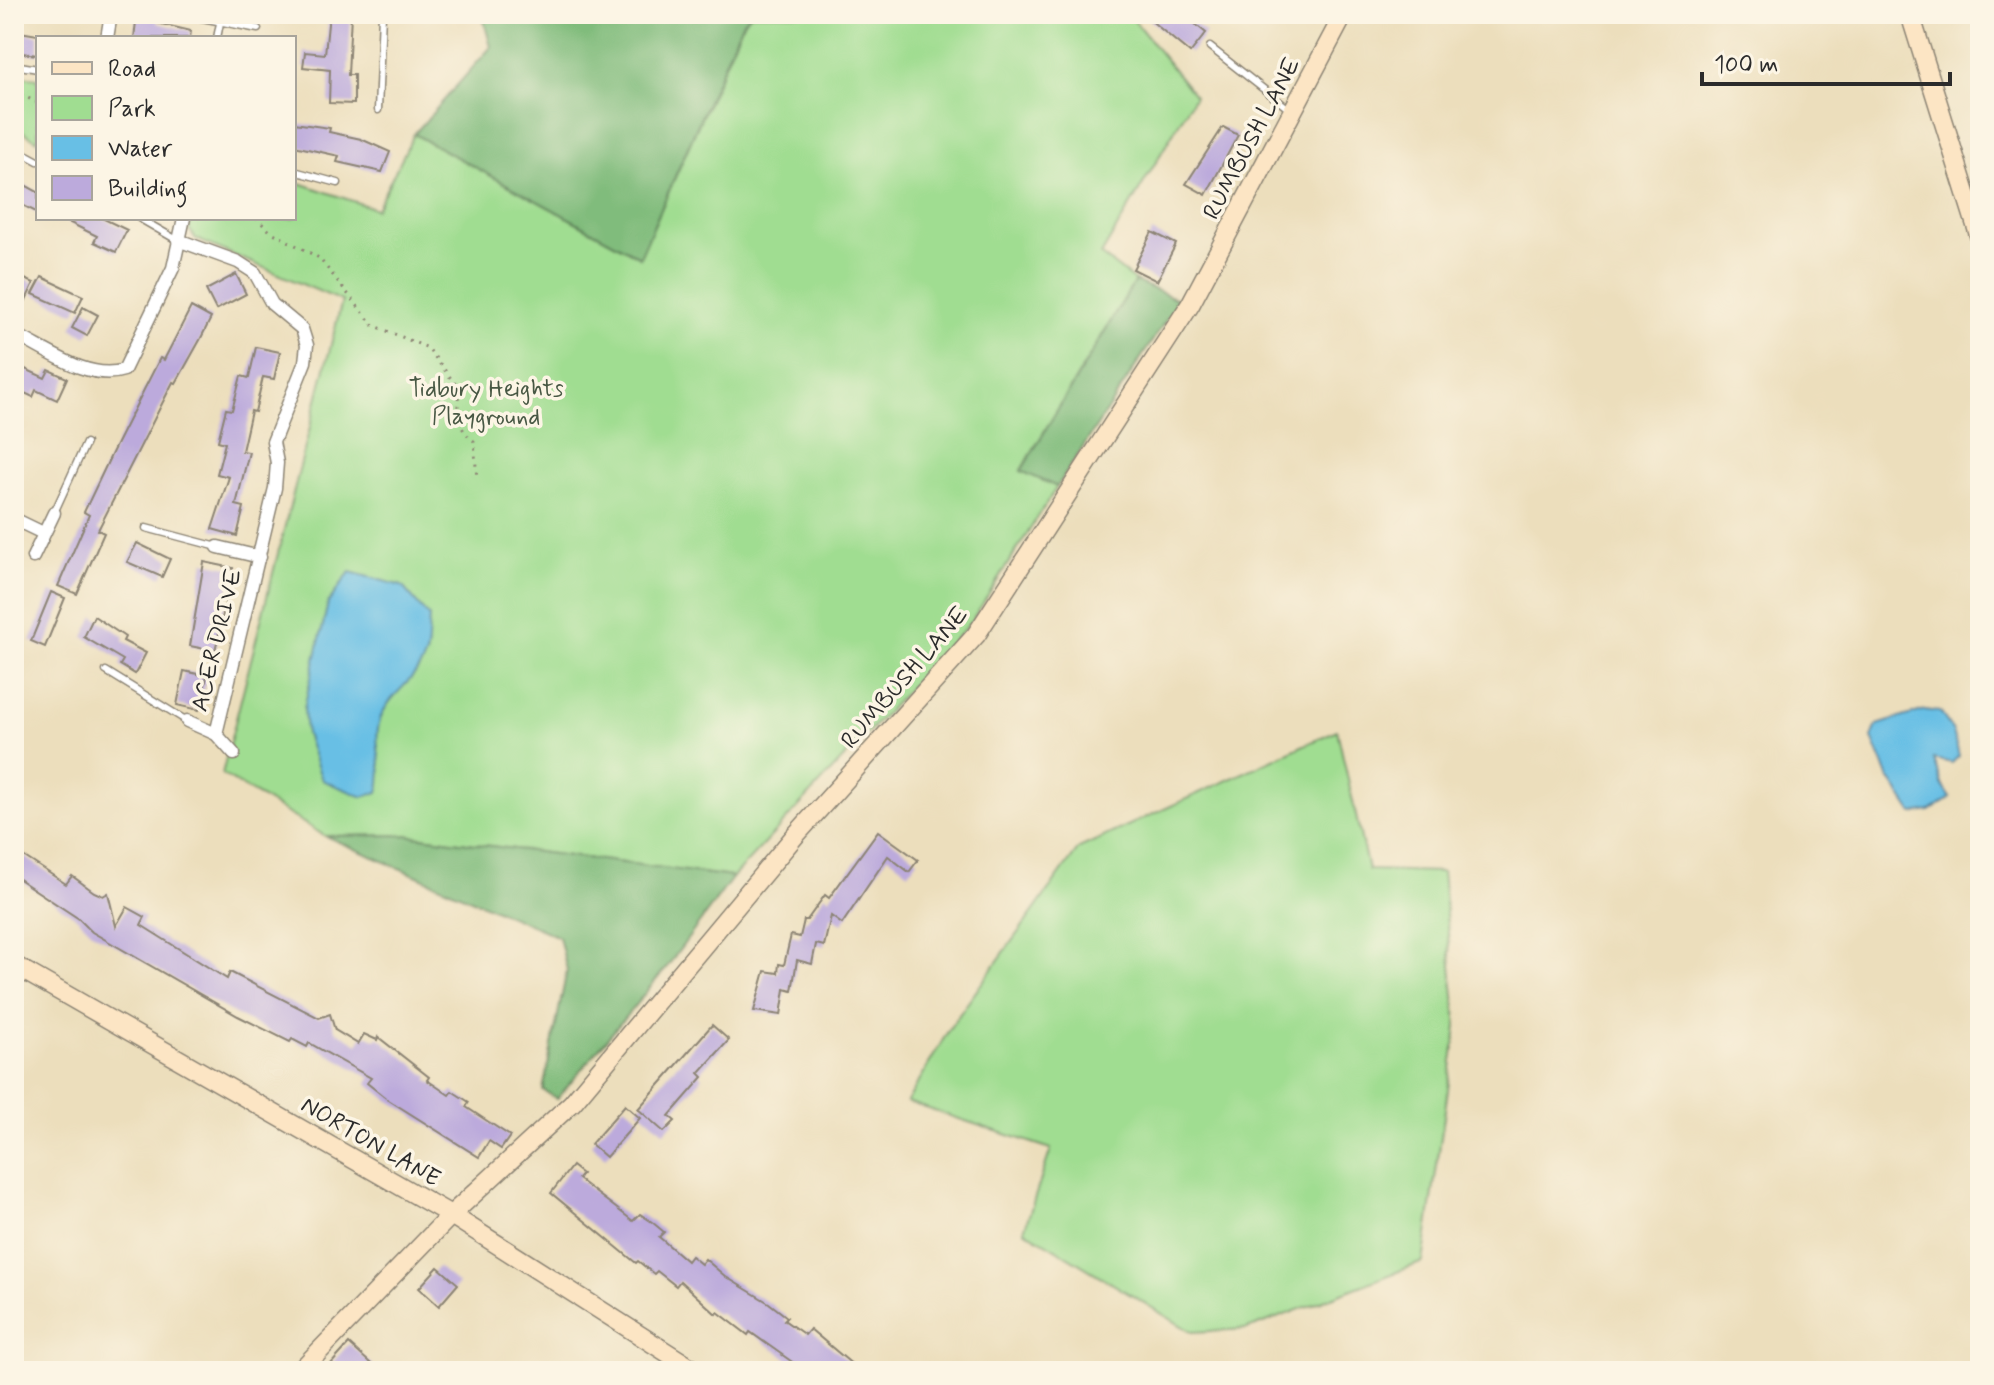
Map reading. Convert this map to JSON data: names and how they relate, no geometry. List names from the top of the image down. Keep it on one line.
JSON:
{"streets":{"street":["RUMBUSH LANE","ACER DRIVE","NORTON LANE"]},"crossings":[["RUMBUSH LANE","NORTON LANE"]],"parks":["Tidbury Heights Playground"],"legend":["Road","Park","Water","Building"],"scale_bar":"100 m"}
